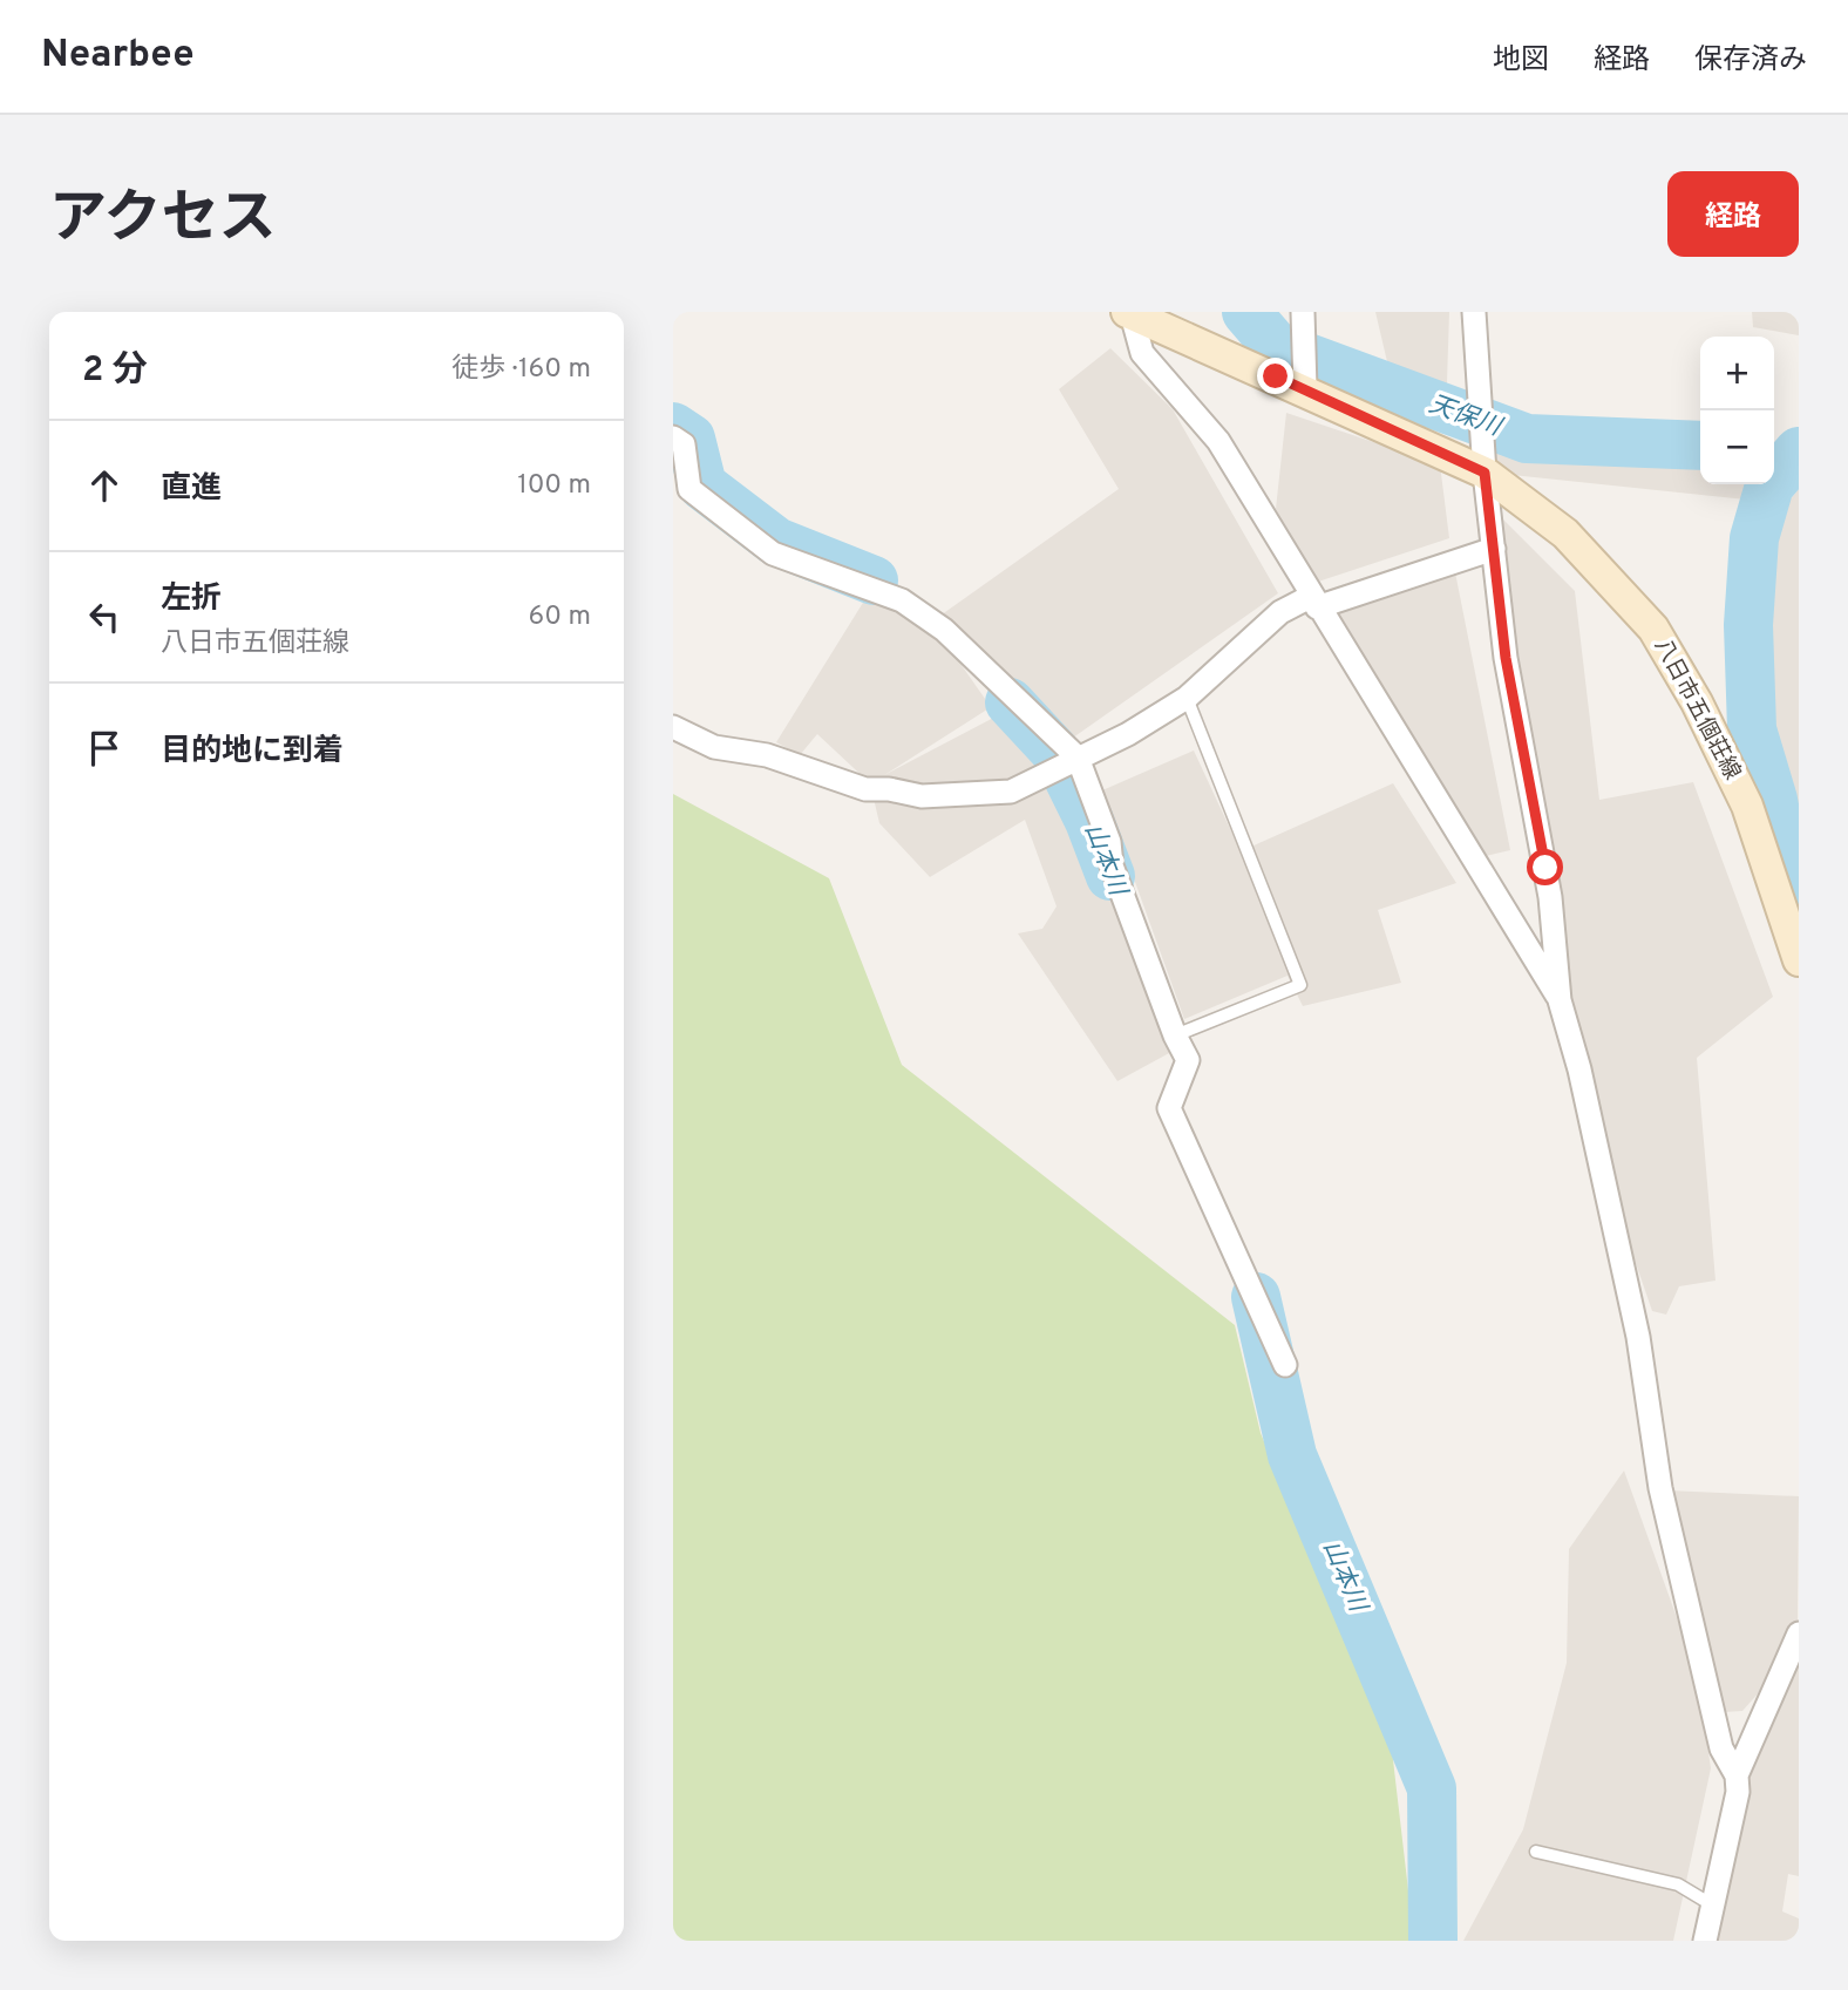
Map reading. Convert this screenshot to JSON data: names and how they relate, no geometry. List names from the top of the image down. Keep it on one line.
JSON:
{"streets":{"main road":["八日市五個荘線"]},"water":["天保川","山本川"],"page":{"header":"Nearbee","nav":["地図","経路","保存済み"],"title":"アクセス","buttons":"経路","heading":["2 分","徒歩 · 160 m"],"map_buttons":["+","−"],"list":[["直進","100 m"],["左折","八日市五個荘線","60 m"],"目的地に到着"]}}
